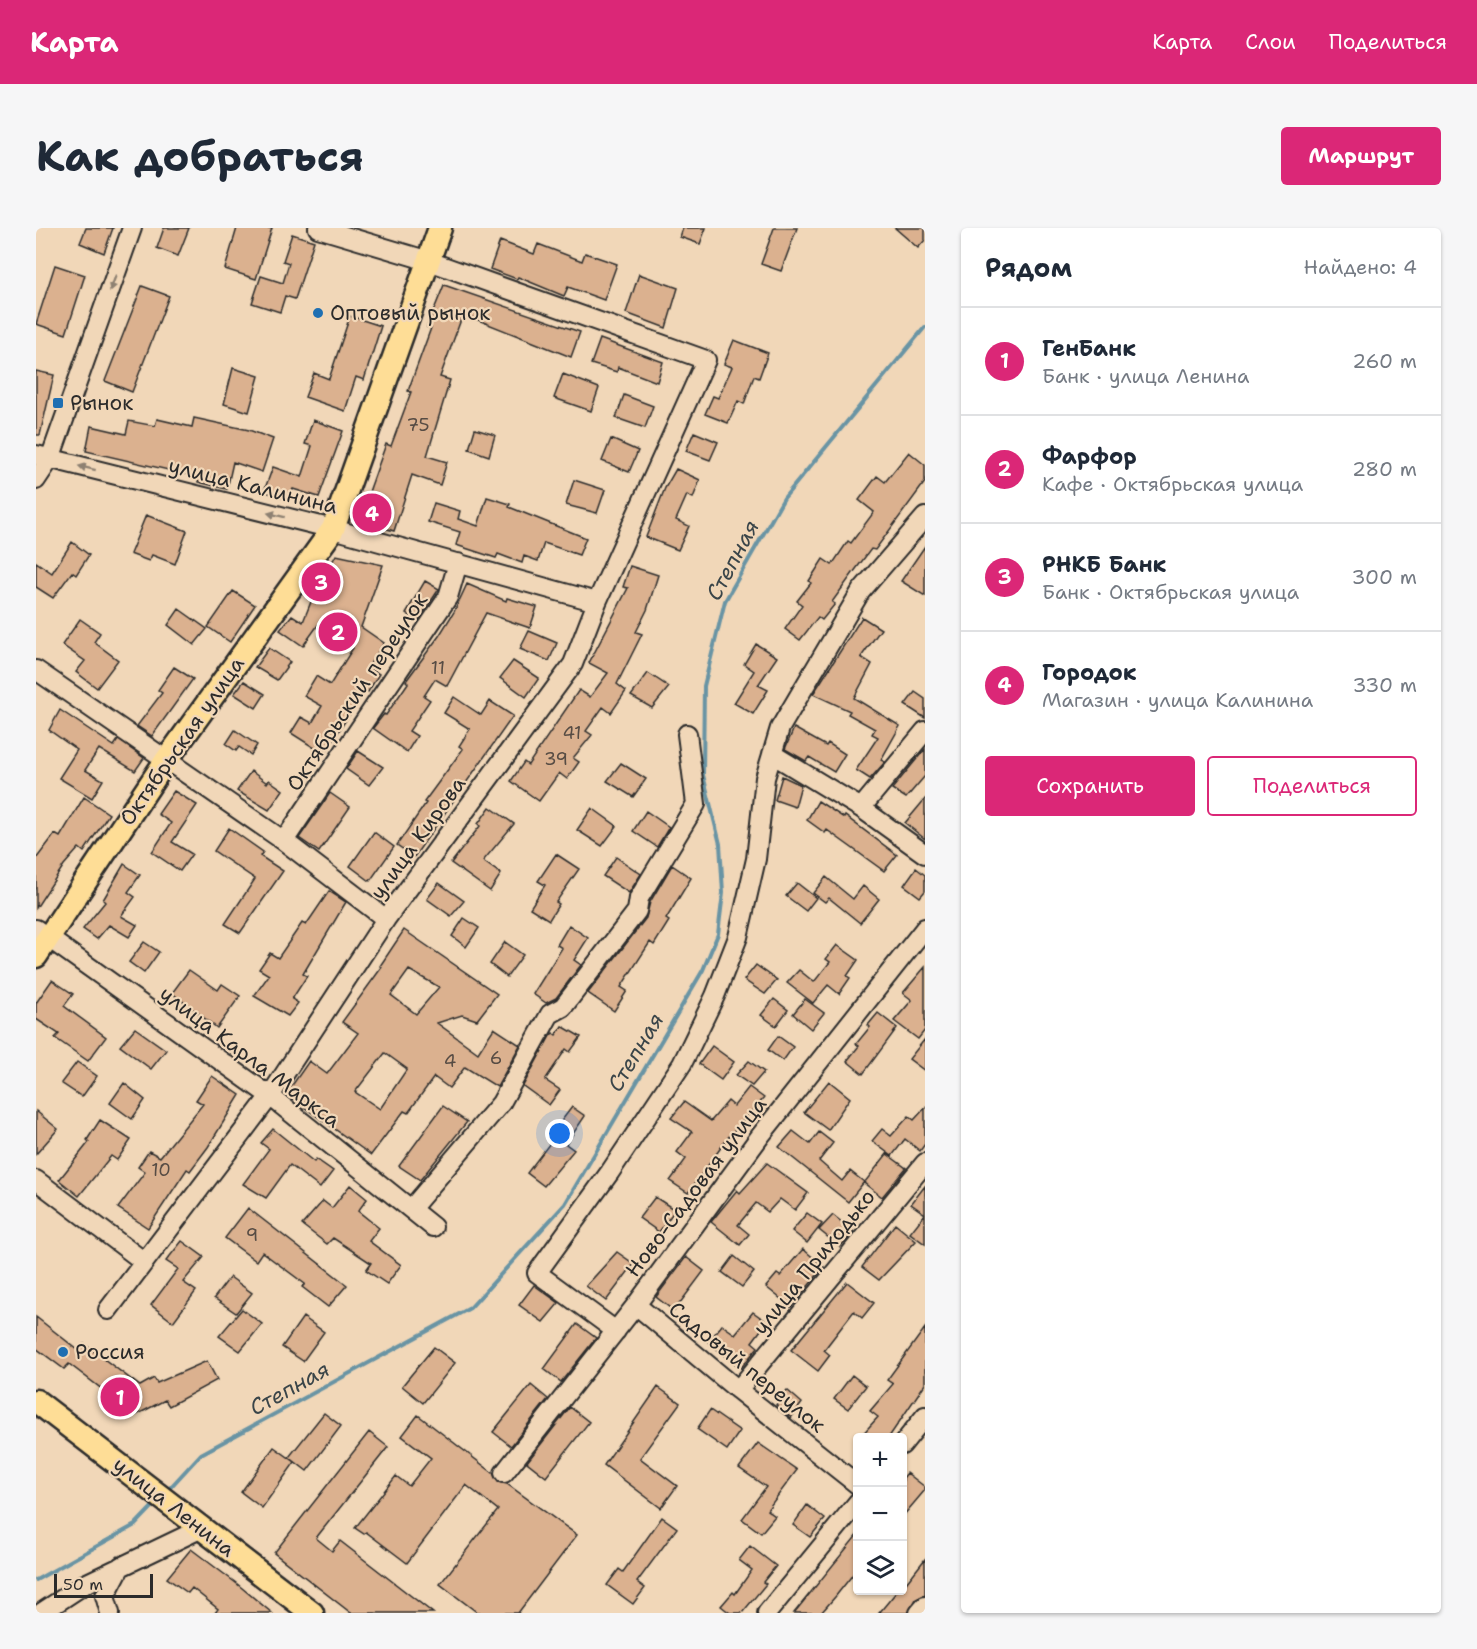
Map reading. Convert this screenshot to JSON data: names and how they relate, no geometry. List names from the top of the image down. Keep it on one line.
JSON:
{"streets":{"main road":["Октябрьская улица","улица Ленина"],"street":["улица Калинина","Октябрьский переулок","улица Кирова","улица Карла Маркса","Ново-Садовая улица","улица Приходько","Садовый переулок"]},"crossings":[["улица Калинина","Октябрьский переулок"],["улица Калинина","Октябрьская улица"],["улица Калинина","улица Кирова"],["Октябрьская улица","улица Кирова"],["Октябрьская улица","улица Карла Маркса"],["улица Кирова","улица Карла Маркса"],["Ново-Садовая улица","Садовый переулок"],["улица Приходько","Садовый переулок"]],"one_way":["улица Калинина"],"water":["Степная"],"places":{"other":["Оптовый рынок","Россия"],"transit":["Рынок"]},"house_numbers":["75","11","41","39","6","4","10","9"],"scale_bar":"50 m","page":{"header":"Карта","nav":["Карта","Слои","Поделиться"],"buttons":["Маршрут",["Сохранить","Поделиться"]],"title":"Как добраться","heading":["Рядом","Найдено: 4"],"list":[{"mark":"1","name":"ГенБанк","note":"Банк · улица Ленина","value":"260 m"},{"mark":"2","name":"Фарфор","note":"Кафе · Октябрьская улица","value":"280 m"},{"mark":"3","name":"РНКБ Банк","note":"Банк · Октябрьская улица","value":"300 m"},{"mark":"4","name":"Городок","note":"Магазин · улица Калинина","value":"330 m"}],"pins":["4","3","2","1"],"map_buttons":["+","−"],"scale":"50 m"}}
